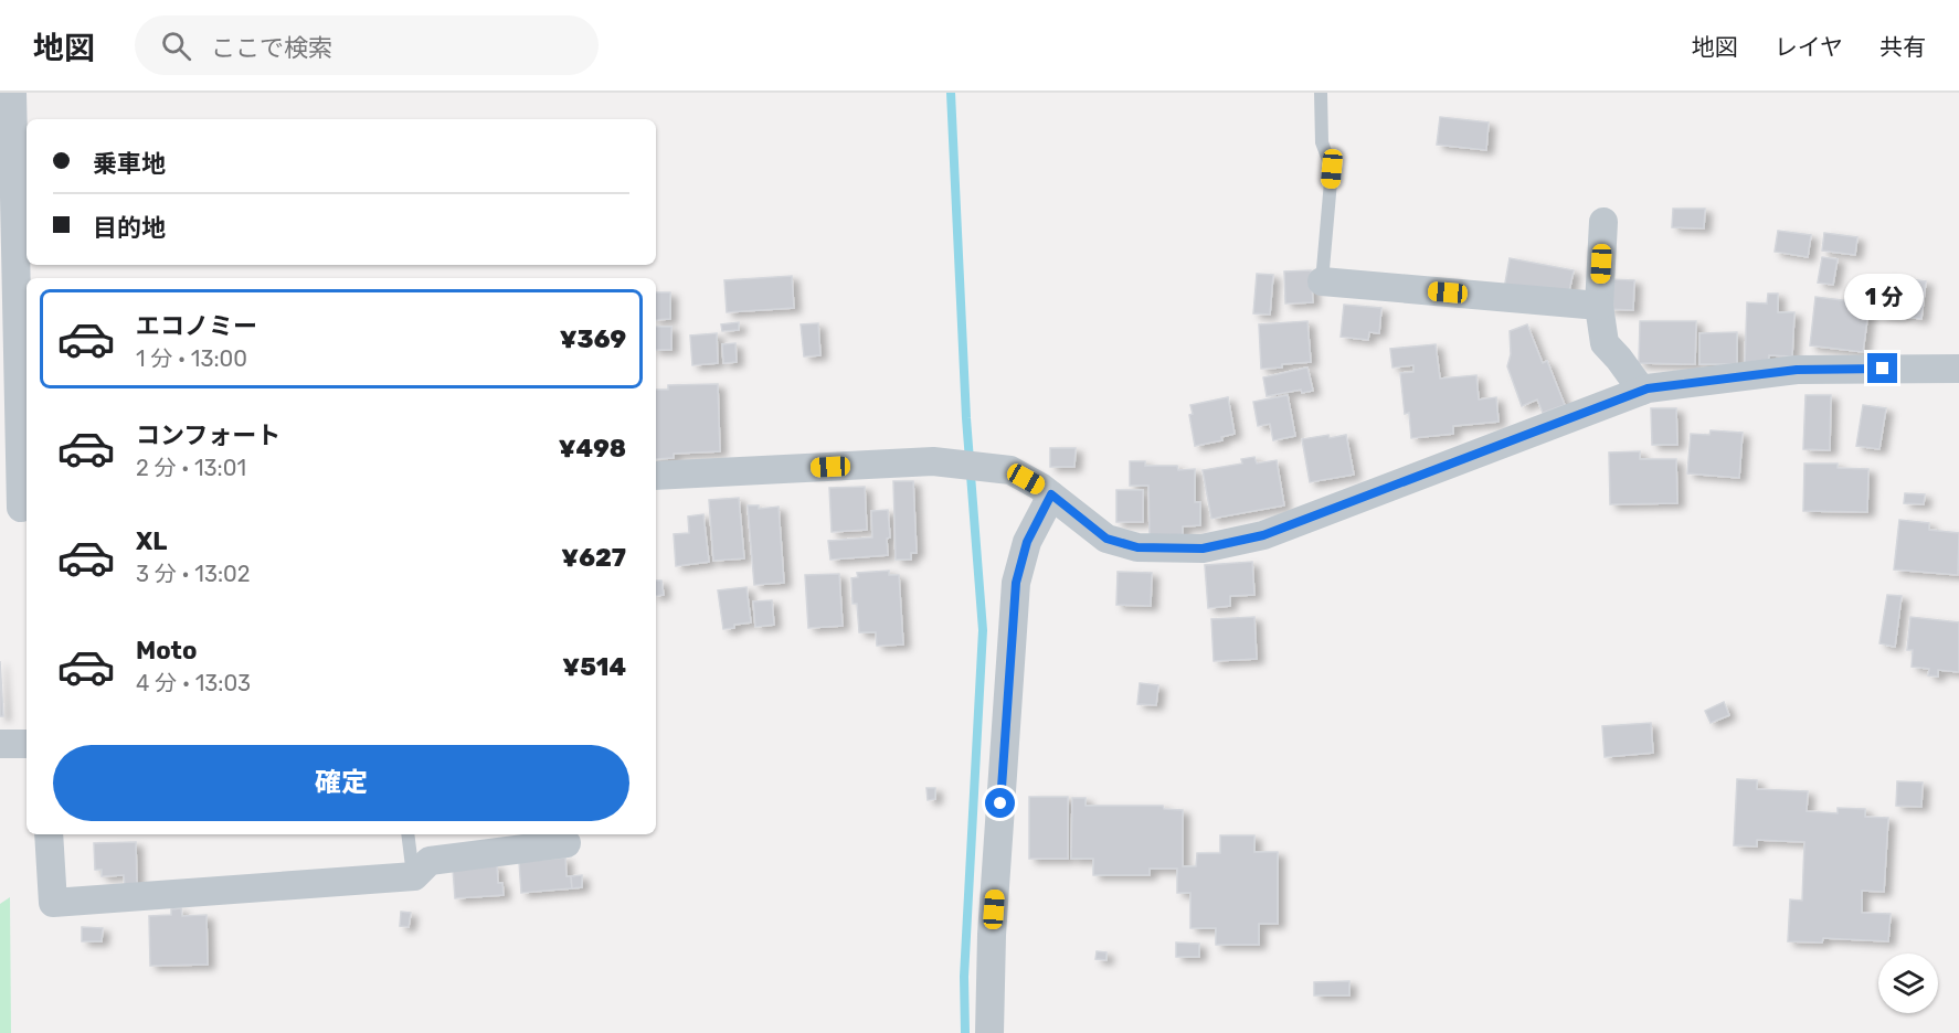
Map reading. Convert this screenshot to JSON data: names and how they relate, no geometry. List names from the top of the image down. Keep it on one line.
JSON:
{"page":{"header":"地図","search":"ここで検索","nav":["地図","レイヤ","共有"],"banner":["乗車地","目的地"],"bubble":"1 分","list":[{"name":"エコノミー","note":"1 分 · 13:00","value":"¥369"},{"name":"コンフォート","note":"2 分 · 13:01","value":"¥498"},{"name":"XL","note":"3 分 · 13:02","value":"¥627"},{"name":"Moto","note":"4 分 · 13:03","value":"¥514"}],"buttons":"確定"}}
